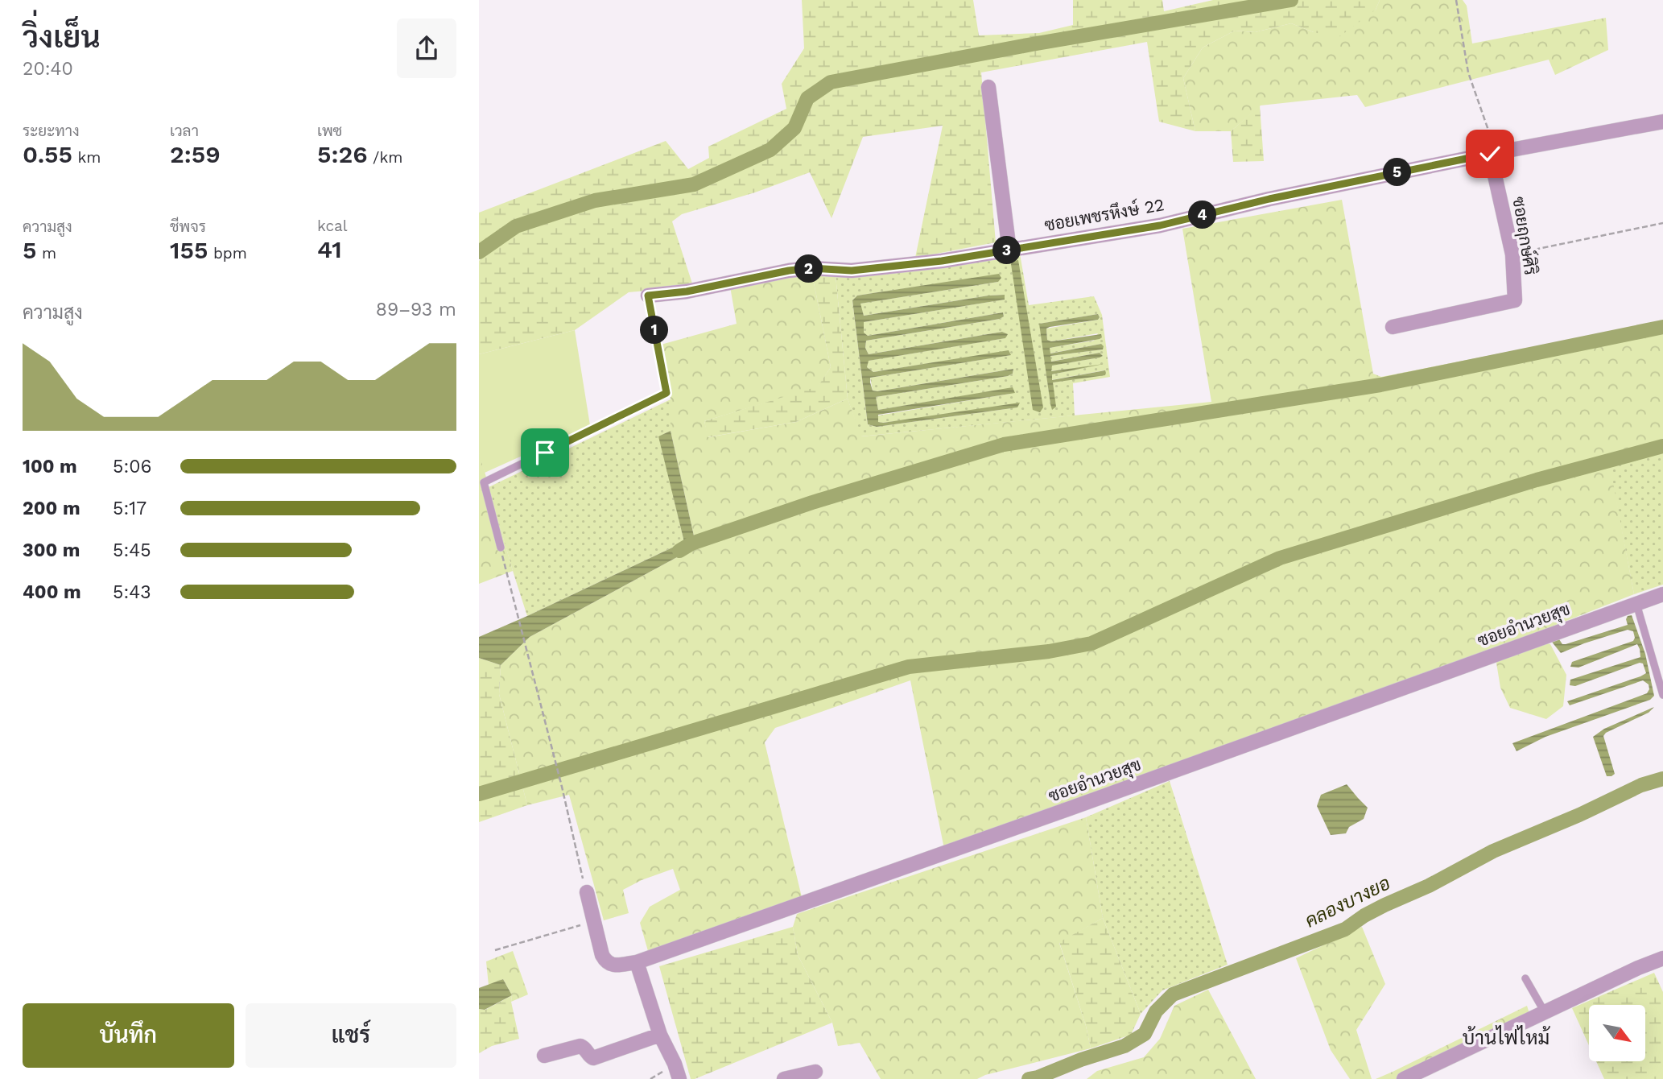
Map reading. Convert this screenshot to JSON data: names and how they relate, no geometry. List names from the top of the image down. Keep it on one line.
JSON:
{"streets":{"street":["ซอยเพชรหึงษ์ 22","ซอยฤกษ์ศิริ","ซอยอำนวยสุข"]},"crossings":[["ซอยเพชรหึงษ์ 22","ซอยฤกษ์ศิริ"]],"districts":["บ้านไฟไหม้"],"water":["คลองบางยอ"],"north":"bottom right","page":{"heading":["วิ่งเย็น","20:40"],"stats":[["ระยะทาง","0.55 km"],["เวลา","2:59"],["เพซ","5:26 /km"],["ความสูง","5 m"],["ชีพจร","155 bpm"],["kcal","41"]],"pins":["5","4","3","2","1"],"chart":["ความสูง","89–93 m"],"list":[{"name":"100 m","note":"5:06"},{"name":"200 m","note":"5:17"},{"name":"300 m","note":"5:45"},{"name":"400 m","note":"5:43"}],"buttons":["บันทึก","แชร์"]}}
